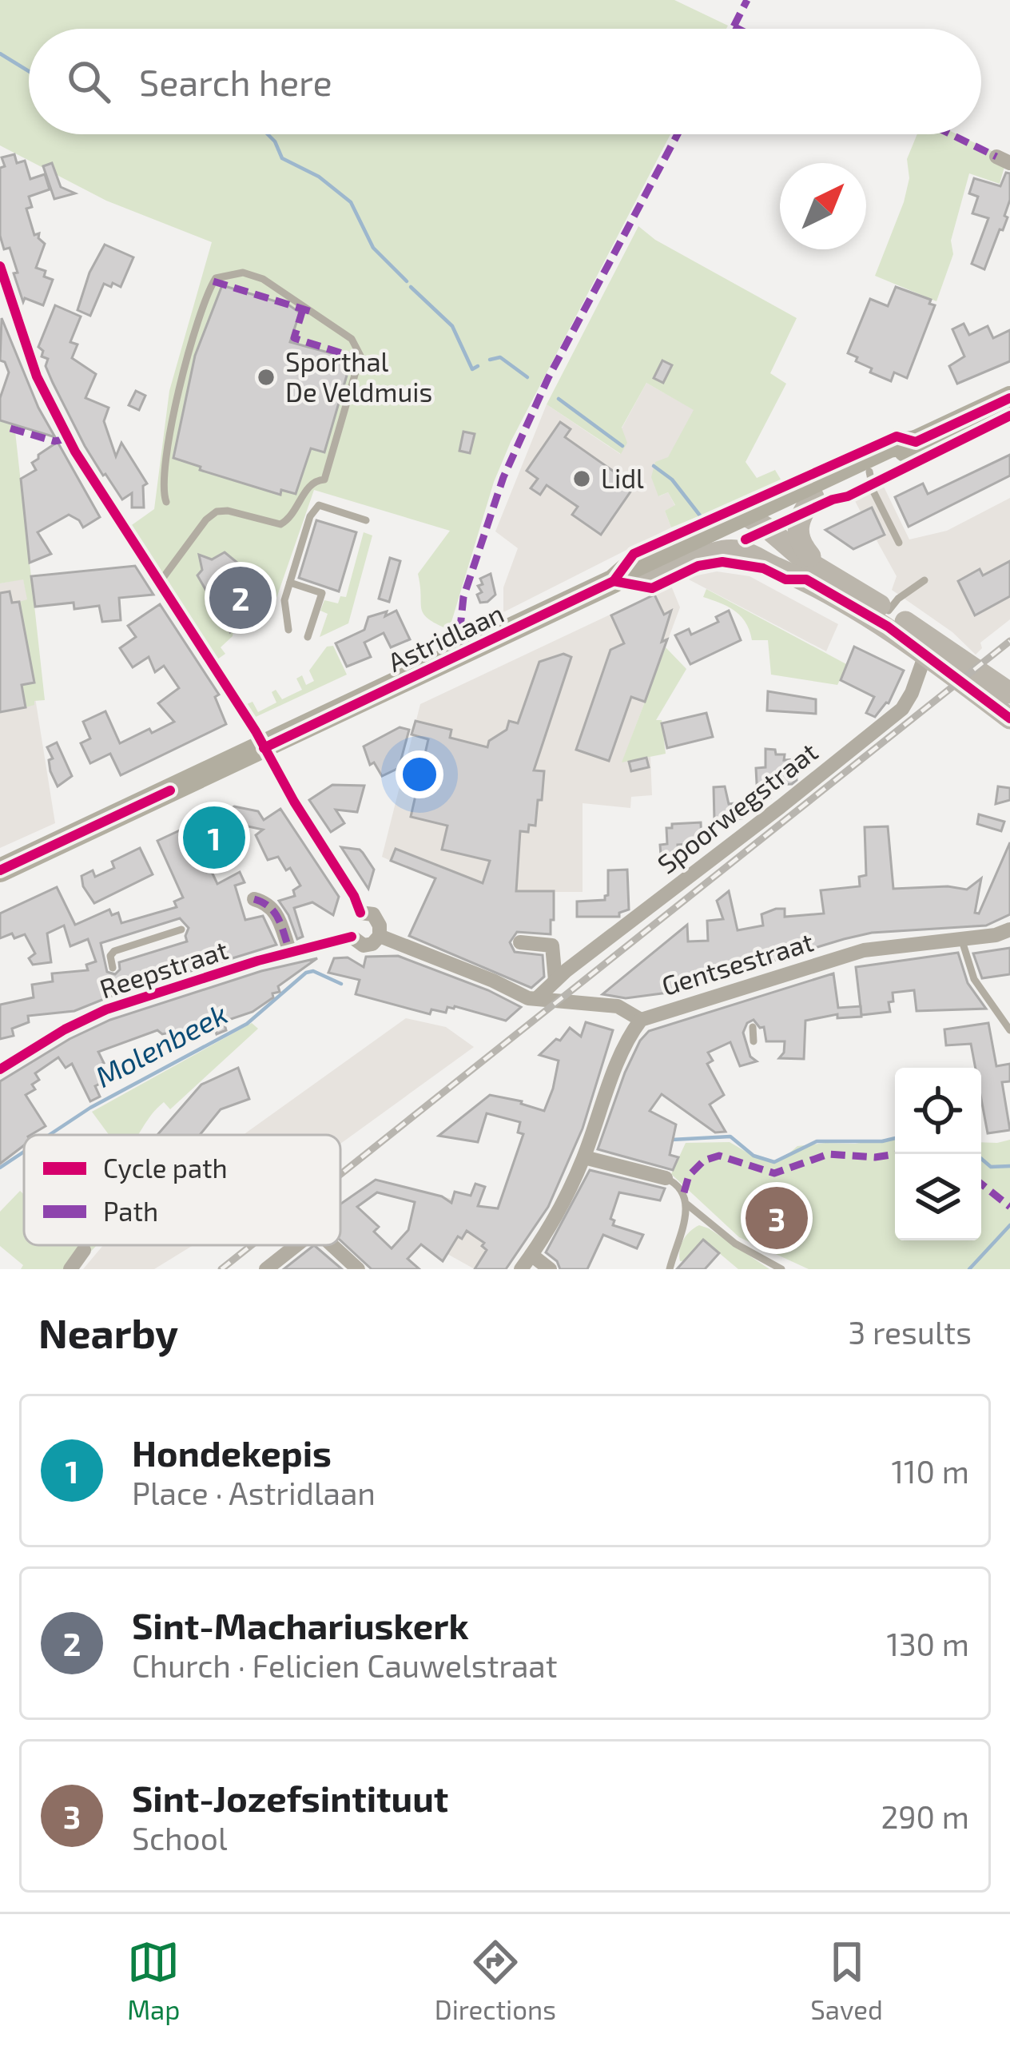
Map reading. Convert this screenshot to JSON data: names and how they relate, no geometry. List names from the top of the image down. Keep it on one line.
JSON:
{"streets":{"main road":["Astridlaan"],"street":["Spoorwegstraat","Gentsestraat","Reepstraat"]},"crossings":[["Spoorwegstraat","Reepstraat"],["Gentsestraat","Reepstraat"]],"water":["Molenbeek"],"places":["Sporthal De Veldmuis","Lidl"],"legend":["Cycle path","Path"],"north":"top right","page":{"search":"Search here","pins":["2","1","3"],"heading":["Nearby","3 results"],"list":[{"mark":"1","name":"Hondekepis","note":"Place · Astridlaan","value":"110 m"},{"mark":"2","name":"Sint-Machariuskerk","note":"Church · Felicien Cauwelstraat","value":"130 m"},{"mark":"3","name":"Sint-Jozefsintituut","note":"School","value":"290 m"}],"nav":["Map","Directions","Saved"]}}
